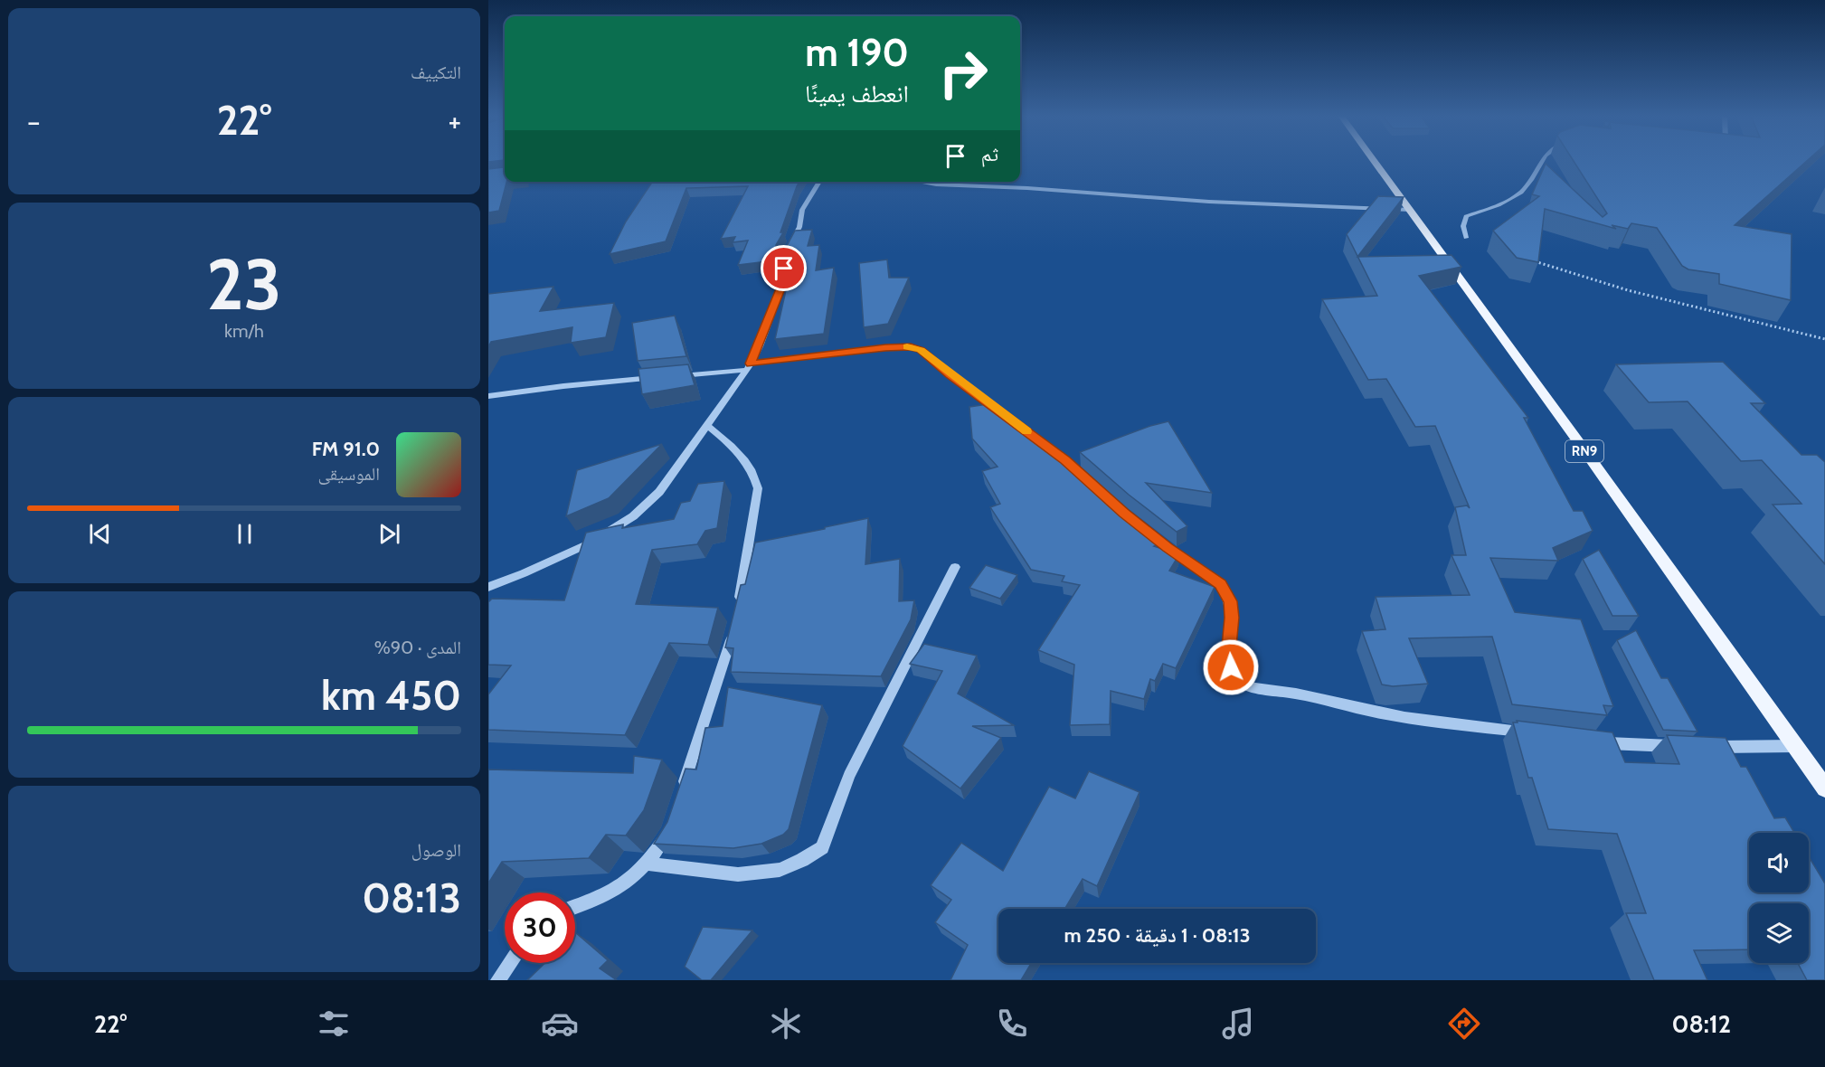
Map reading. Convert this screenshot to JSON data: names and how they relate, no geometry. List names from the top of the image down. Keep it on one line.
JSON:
{"streets":{"main road":["RN9"]},"page":{"tile":["التكييف",["23","km/h"],["المدى · 90%","450 km"],["الوصول","08:13"]],"turn":["190 m","انعطف يمينًا"],"heat":["−","22°","+"],"then":"ثم","song":["91.0 FM","الموسيقى"],"limit":"30","trip":"08:13 · 1 دقيقة · 250 m","tabs":["08:12","22°"]}}
